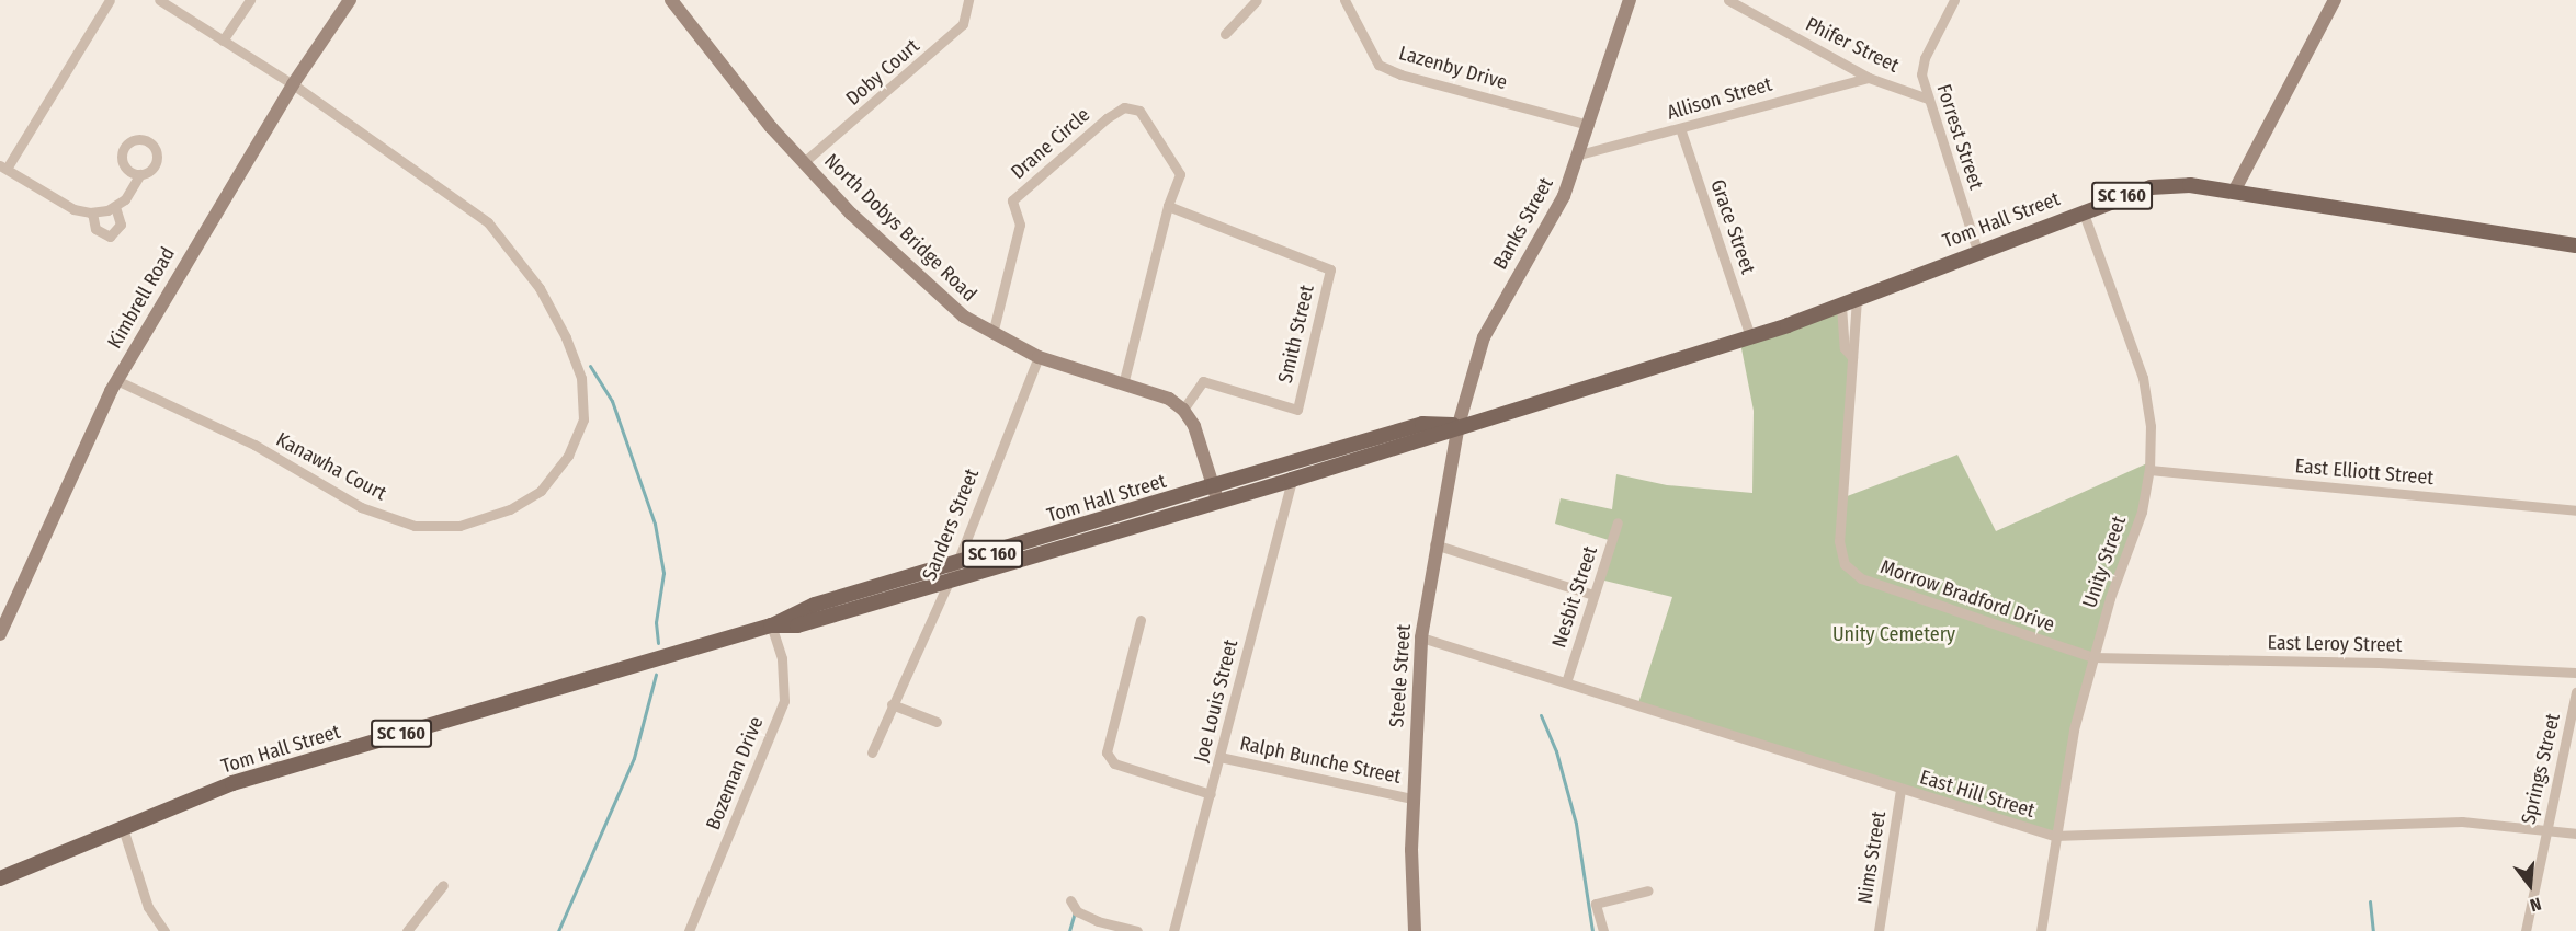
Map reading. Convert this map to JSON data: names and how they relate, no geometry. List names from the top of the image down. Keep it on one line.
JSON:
{"streets":{"main road":["SC 160","Tom Hall Street"],"street":["Phifer Street","Lazenby Drive","Doby Court","Allison Street","Forrest Street","Drane Circle","Banks Street","Grace Street","North Dobys Bridge Road","Kimbrell Road","Smith Street","Kanawha Court","East Elliott Street","Sanders Street","Unity Street","Morrow Bradford Drive","Nesbit Street","East Leroy Street","Steele Street","Joe Louis Street","Ralph Bunche Street","Springs Street","Bozeman Drive","East Hill Street","Nims Street"]},"crossings":[["Phifer Street","Allison Street"],["Phifer Street","Forrest Street"],["Lazenby Drive","Banks Street"],["Doby Court","North Dobys Bridge Road"],["Allison Street","Banks Street"],["Allison Street","Grace Street"],["Forrest Street","Tom Hall Street"],["Drane Circle","North Dobys Bridge Road"],["Drane Circle","Smith Street"],["Tom Hall Street","Banks Street"],["Tom Hall Street","Grace Street"],["Tom Hall Street","Sanders Street"],["Tom Hall Street","Unity Street"],["Tom Hall Street","Morrow Bradford Drive"],["Tom Hall Street","Steele Street"],["Tom Hall Street","Joe Louis Street"],["Tom Hall Street","Bozeman Drive"],["Banks Street","Steele Street"],["North Dobys Bridge Road","Smith Street"],["North Dobys Bridge Road","Sanders Street"],["Kimbrell Road","Kanawha Court"],["East Elliott Street","Unity Street"],["Unity Street","Morrow Bradford Drive"],["Unity Street","East Leroy Street"],["Unity Street","East Hill Street"],["Morrow Bradford Drive","East Leroy Street"],["Nesbit Street","East Hill Street"],["Steele Street","Ralph Bunche Street"],["Steele Street","East Hill Street"],["Joe Louis Street","Ralph Bunche Street"],["Springs Street","East Hill Street"],["East Hill Street","Nims Street"]],"parks":["Unity Cemetery"],"north":"bottom"}
